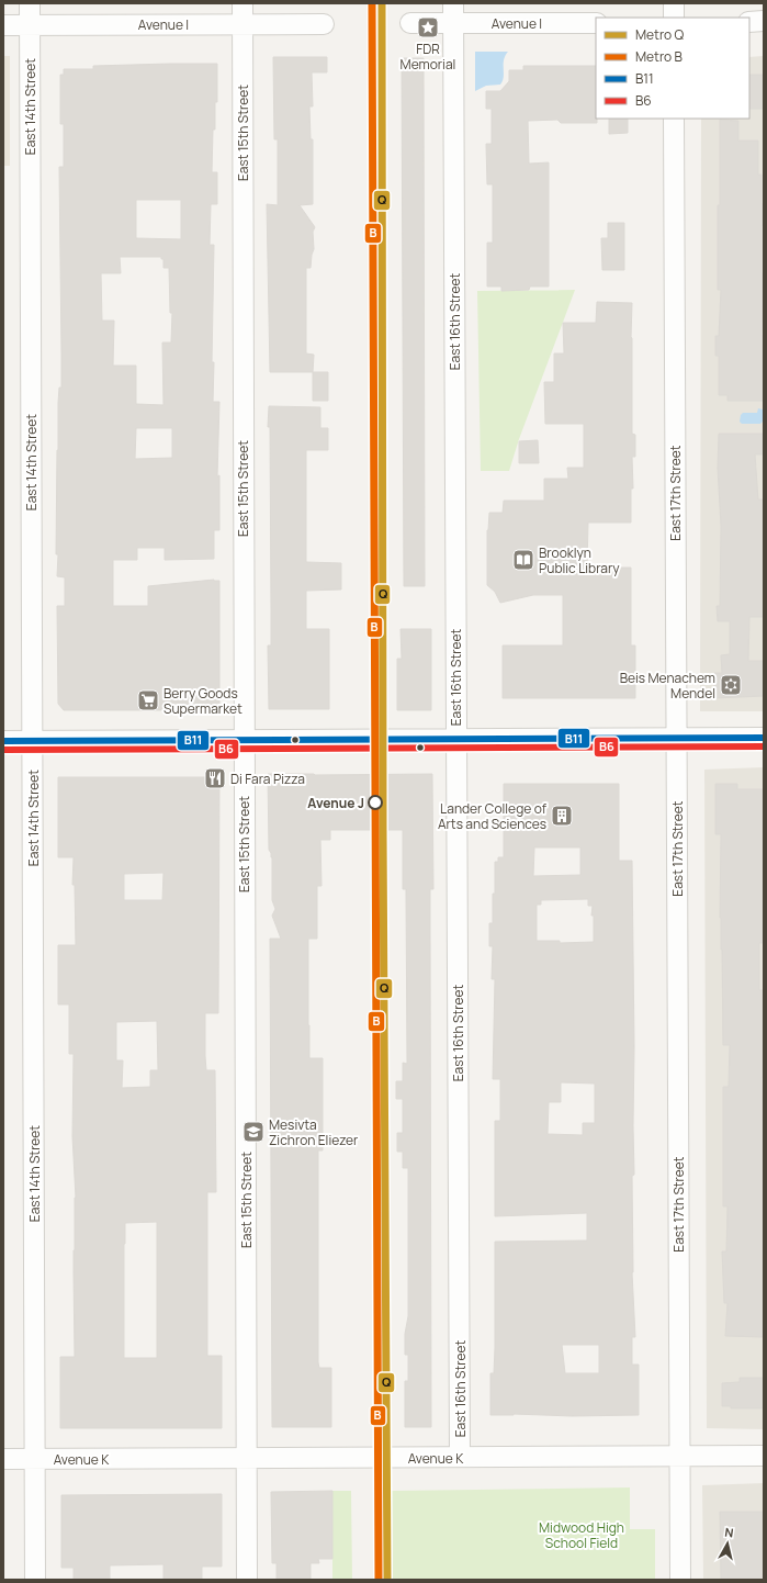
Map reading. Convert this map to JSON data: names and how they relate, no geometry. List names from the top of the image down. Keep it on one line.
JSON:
{"streets":{"street":["Avenue I","East 14th Street","East 15th Street","East 16th Street","East 17th Street","Avenue K"]},"crossings":[["Avenue I","East 14th Street"],["Avenue I","East 15th Street"],["Avenue I","East 16th Street"],["East 14th Street","Avenue K"],["East 15th Street","Avenue K"],["East 16th Street","Avenue K"],["East 17th Street","Avenue K"]],"parks":["Midwood High School Field"],"places":{"place":["FDR Memorial"],"library":["Brooklyn Public Library"],"synagogue":["Beis Menachem Mendel"],"supermarket":["Berry Goods Supermarket"],"restaurant":["Di Fara Pizza"],"other":["Avenue J"],"building":["Lander College of Arts and Sciences"],"school or university":["Mesivta Zichron Eliezer"]},"lines":["metro line Q","metro line B","transit line B11","transit line B6"],"legend":["Metro Q","Metro B","B11","B6"],"north":"top"}
